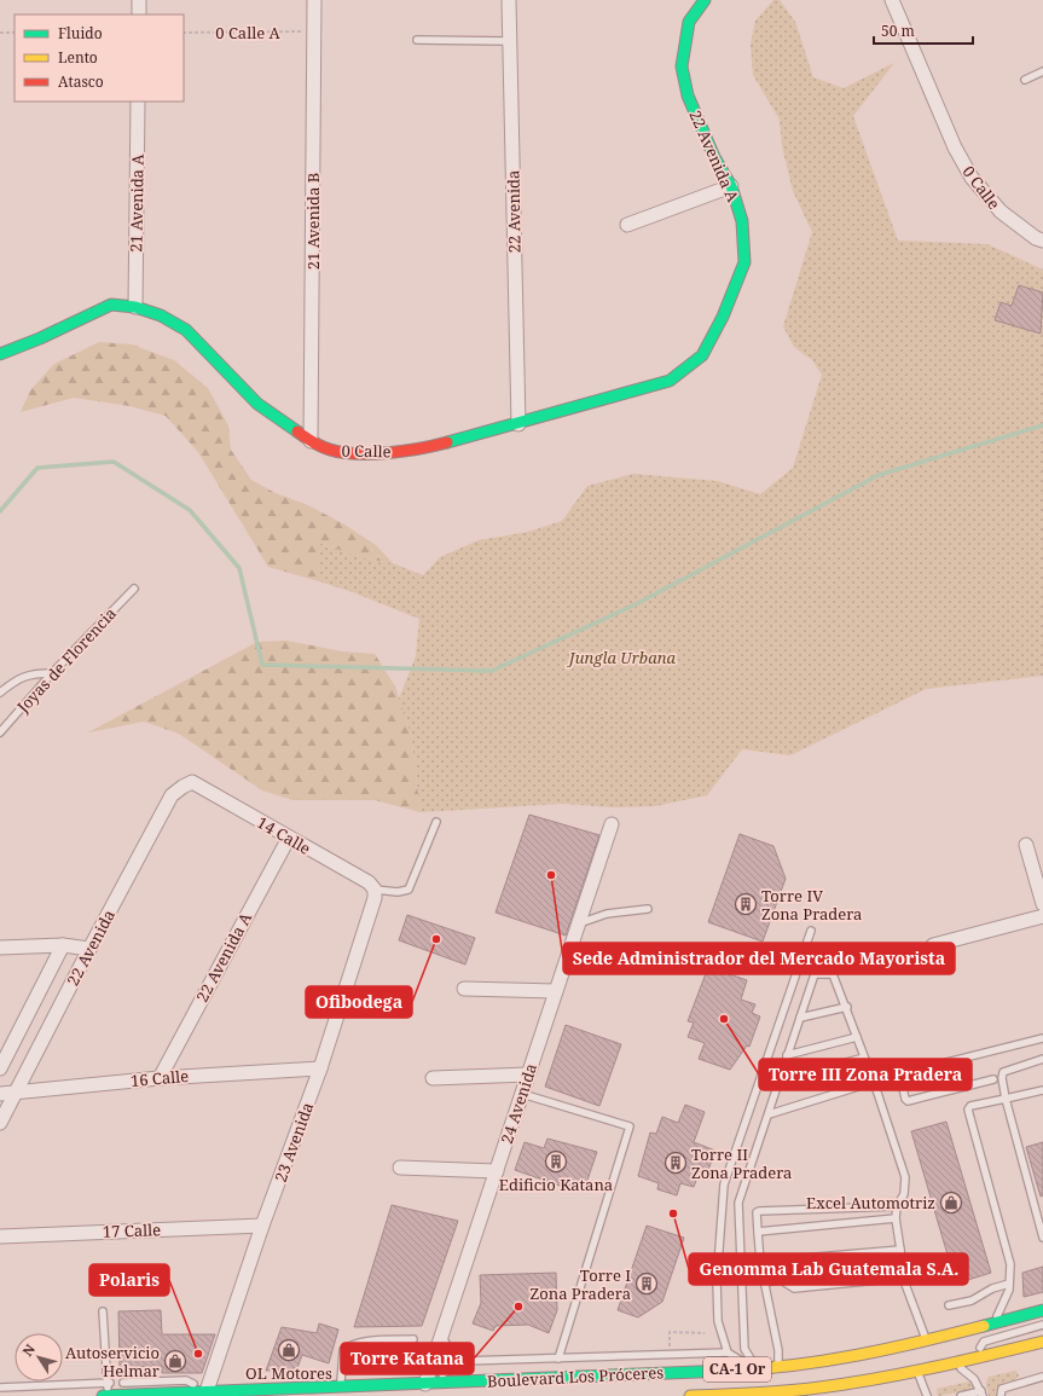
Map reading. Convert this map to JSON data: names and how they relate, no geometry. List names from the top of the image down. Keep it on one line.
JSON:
{"streets":{"main road":["22 Avenida A","0 Calle","CA-1 Or","Boulevard Los Próceres"],"street":["21 Avenida A","22 Avenida","21 Avenida B","14 Calle","16 Calle","24 Avenida","23 Avenida","17 Calle"],"lane":["Joyas de Florencia"],"path":["0 Calle A"]},"crossings":[["0 Calle A","21 Avenida B"],["22 Avenida A","0 Calle"],["22 Avenida A","14 Calle"],["22 Avenida A","16 Calle"],["0 Calle","21 Avenida A"],["0 Calle","22 Avenida"],["0 Calle","21 Avenida B"],["22 Avenida","14 Calle"],["22 Avenida","16 Calle"],["14 Calle","23 Avenida"],["16 Calle","23 Avenida"],["24 Avenida","Boulevard Los Próceres"],["23 Avenida","17 Calle"],["23 Avenida","Boulevard Los Próceres"]],"parks":["Jungla Urbana"],"places":{"other":["Sede Administrador del Mercado Mayorista","Ofibodega","Torre III Zona Pradera","Genomma Lab Guatemala S.A.","Torre Katana","Polaris"],"building":["Torre IV Zona Pradera","Edificio Katana","Torre II Zona Pradera","Torre I Zona Pradera"],"shop":["Excel Automotriz","OL Motores","Autoservicio Helmar"]},"legend":["Fluido","Lento","Atasco"],"scale_bar":"50 m","north":"top left"}
